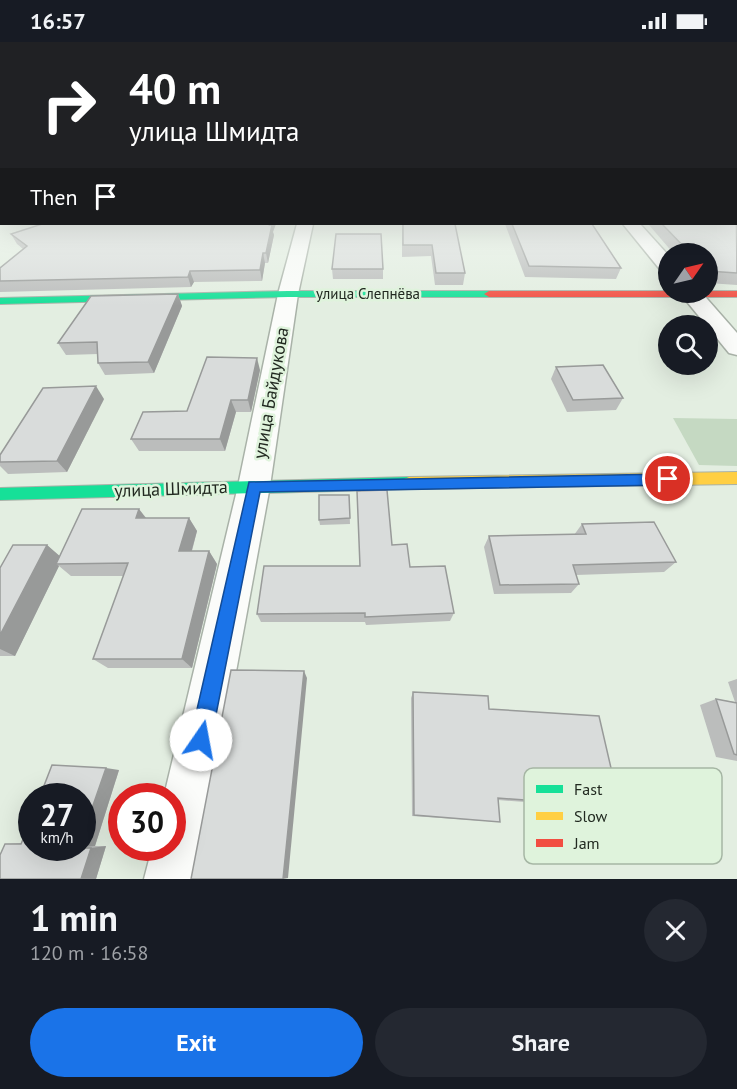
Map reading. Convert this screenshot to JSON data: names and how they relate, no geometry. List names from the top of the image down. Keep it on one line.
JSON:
{"streets":{"street":["улица Слепнёва","улица Байдукова","улица Шмидта"]},"crossings":[["улица Слепнёва","улица Байдукова"],["улица Байдукова","улица Шмидта"]],"legend":["Fast","Slow","Jam"],"north":"top right","page":{"status":"16:57","turn":["40 m","улица Шмидта"],"then":"Then","speed":"27 km/h","limit":"30","heading":["1 min","120 m · 16:58"],"buttons":["Exit","Share"]}}
